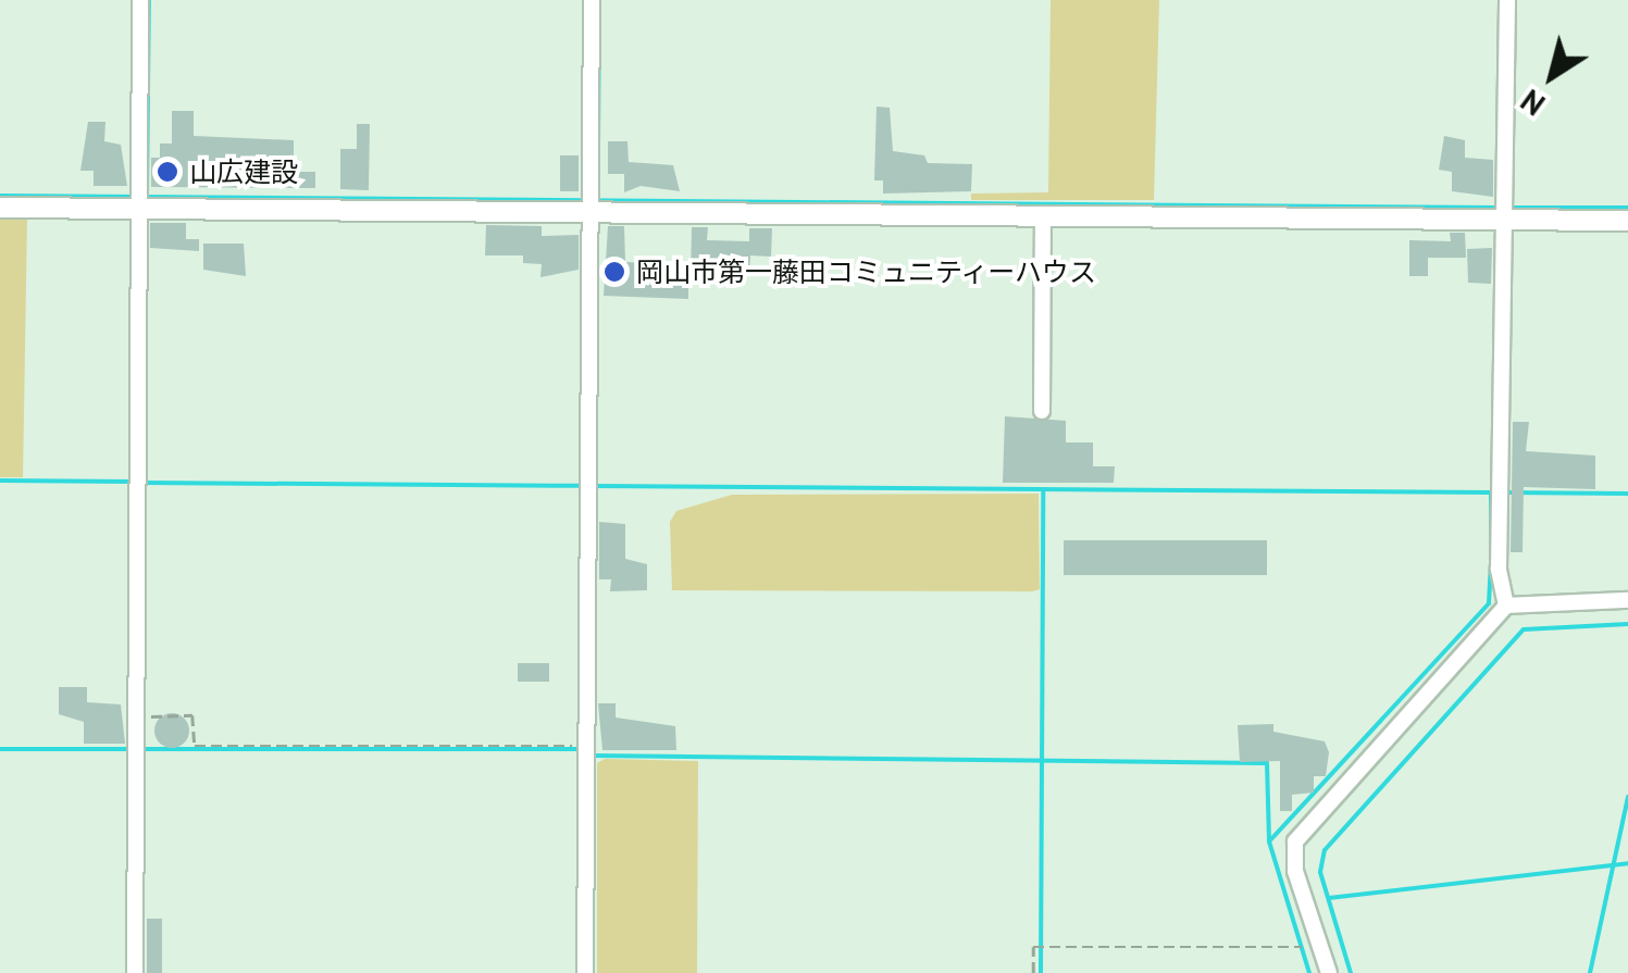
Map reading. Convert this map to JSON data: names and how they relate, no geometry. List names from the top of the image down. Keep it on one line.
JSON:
{"places":["山広建設","岡山市第一藤田コミュニティーハウス"],"north":"bottom left"}
